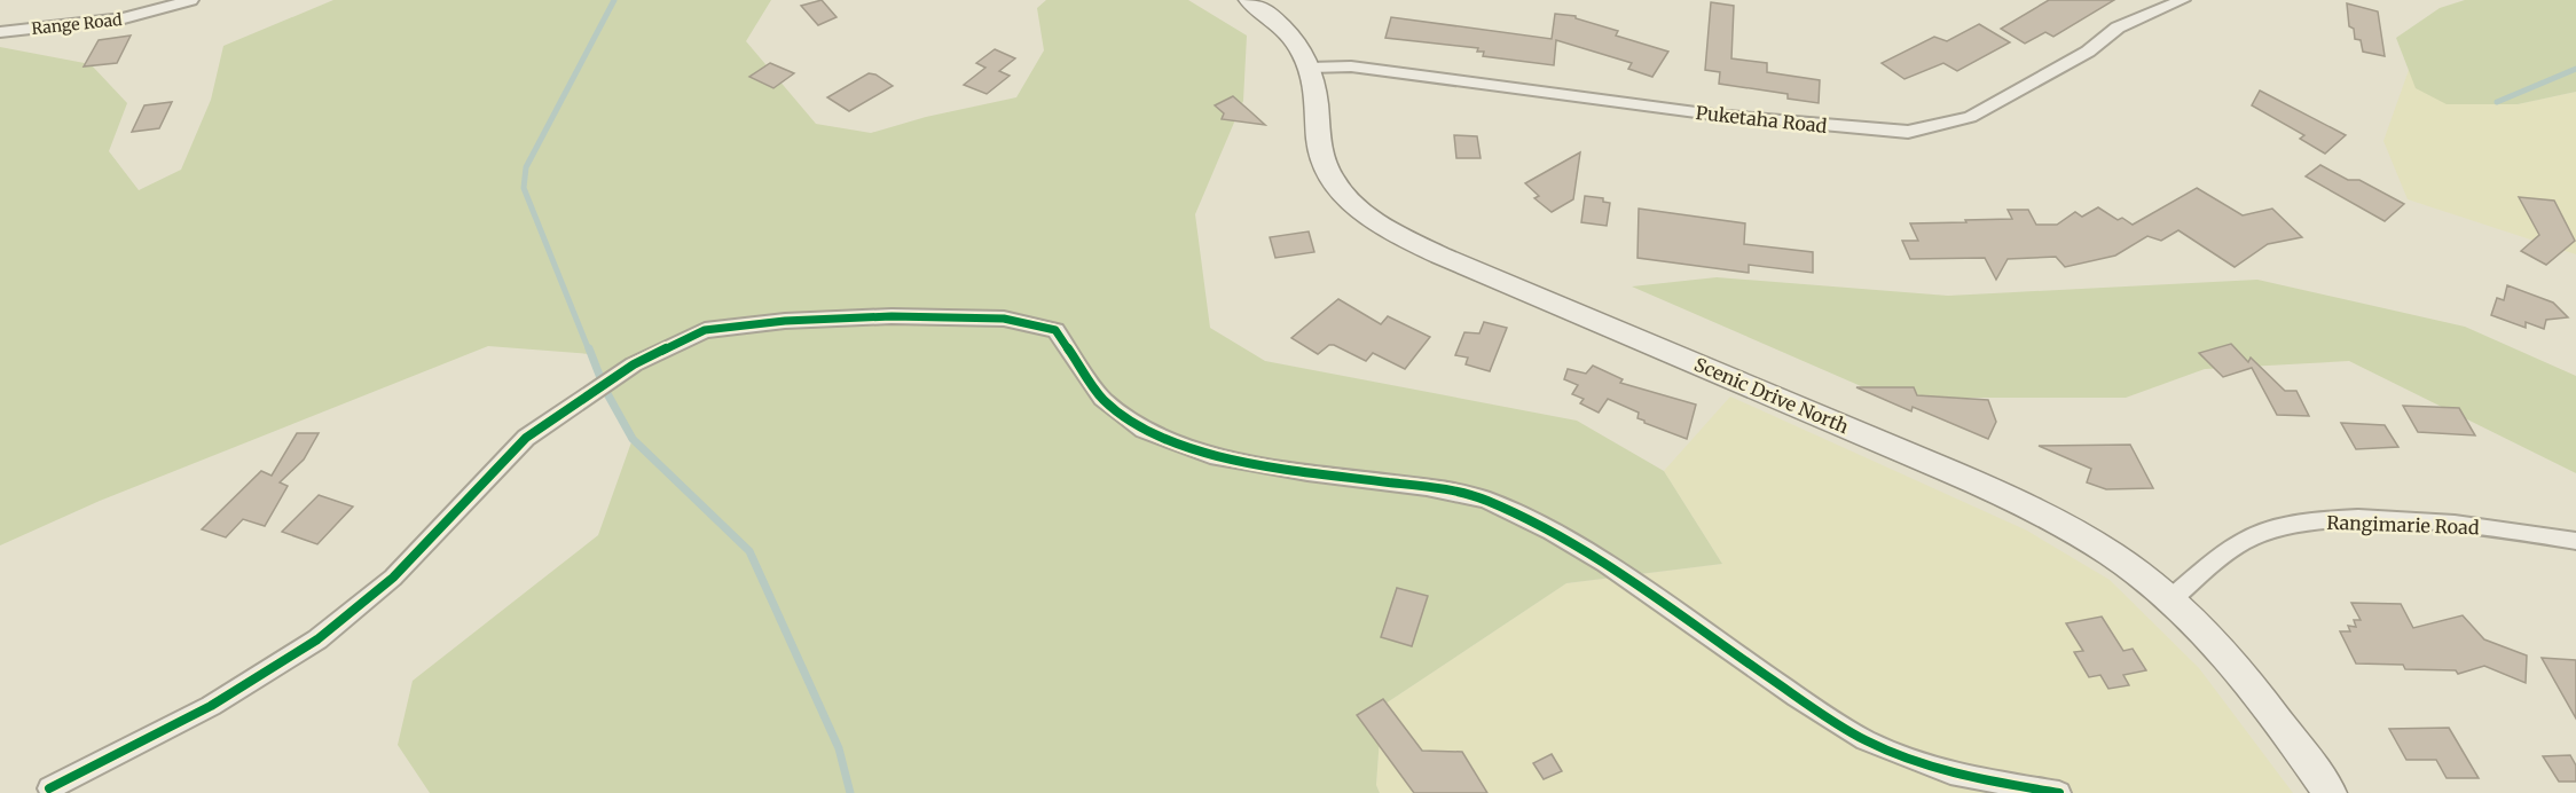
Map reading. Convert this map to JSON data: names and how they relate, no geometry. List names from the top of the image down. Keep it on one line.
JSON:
{"streets":{"main road":["Scenic Drive North"],"street":["Range Road","Puketaha Road","Rangimarie Road"]},"crossings":[["Puketaha Road","Scenic Drive North"],["Scenic Drive North","Rangimarie Road"]]}
